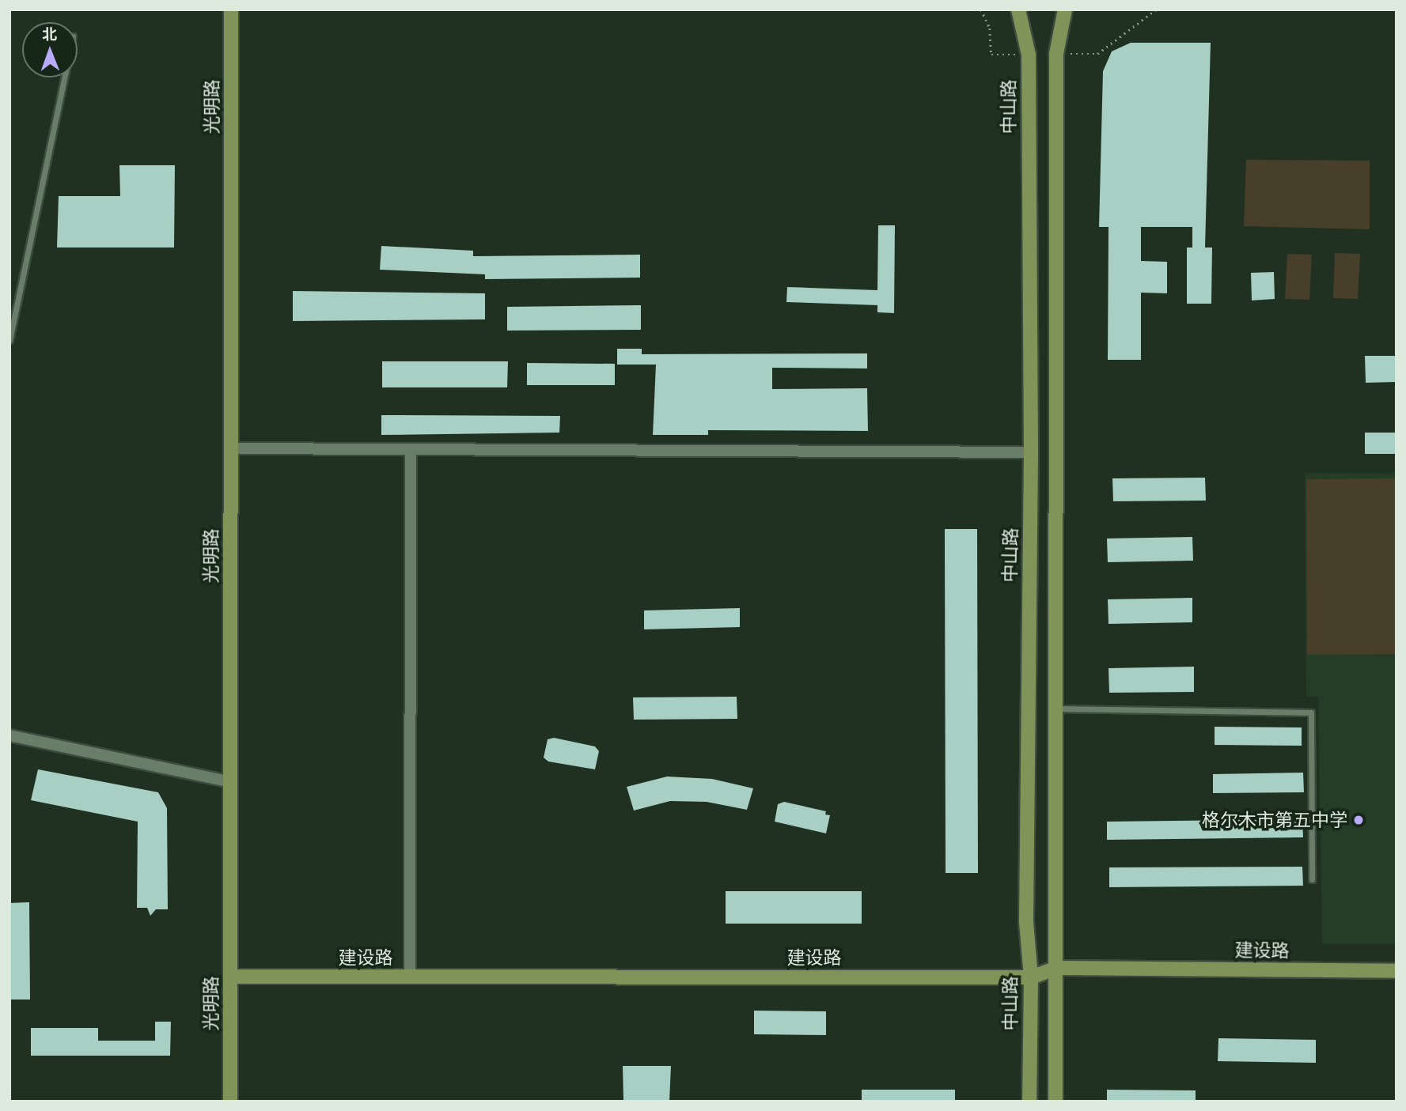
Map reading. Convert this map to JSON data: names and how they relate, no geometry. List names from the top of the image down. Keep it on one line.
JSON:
{"streets":{"street":["光明路","中山路","建设路"]},"crossings":[["光明路","建设路"],["中山路","建设路"]],"places":["格尔木市第五中学"],"north":"top"}
